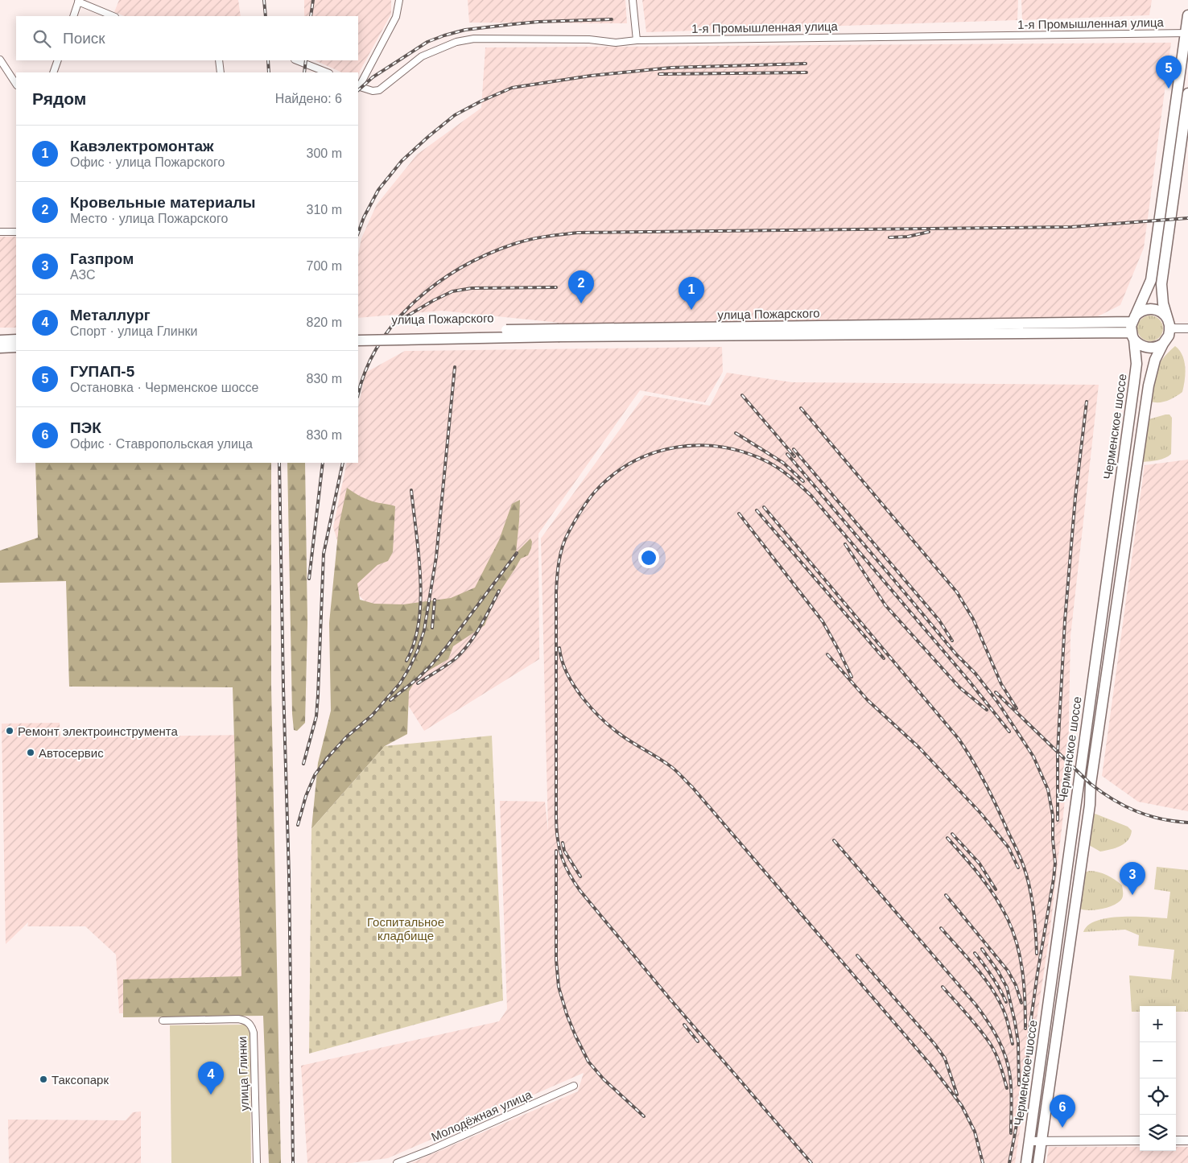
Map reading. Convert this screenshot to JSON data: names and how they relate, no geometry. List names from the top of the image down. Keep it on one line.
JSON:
{"streets":{"main road":["улица Пожарского","Черменское шоссе"],"street":["1-я Промышленная улица","улица Глинки","Молодёжная улица"]},"crossings":[["1-я Промышленная улица","Черменское шоссе"],["улица Пожарского","Черменское шоссе"]],"parks":["Госпитальное кладбище"],"places":["Ремонт электроинструмента","Автосервис","Таксопарк"],"page":{"search":"Поиск","pins":["5","2","1","3","4","6"],"heading":["Рядом","Найдено: 6"],"list":[{"mark":"1","name":"Кавэлектромонтаж","note":"Офис · улица Пожарского","value":"300 m"},{"mark":"2","name":"Кровельные материалы","note":"Место · улица Пожарского","value":"310 m"},{"mark":"3","name":"Газпром","note":"АЗС","value":"700 m"},{"mark":"4","name":"Металлург","note":"Спорт · улица Глинки","value":"820 m"},{"mark":"5","name":"ГУПАП-5","note":"Остановка · Черменское шоссе","value":"830 m"},{"mark":"6","name":"ПЭК","note":"Офис · Ставропольская улица","value":"830 m"}],"map_buttons":["+","−"]}}
